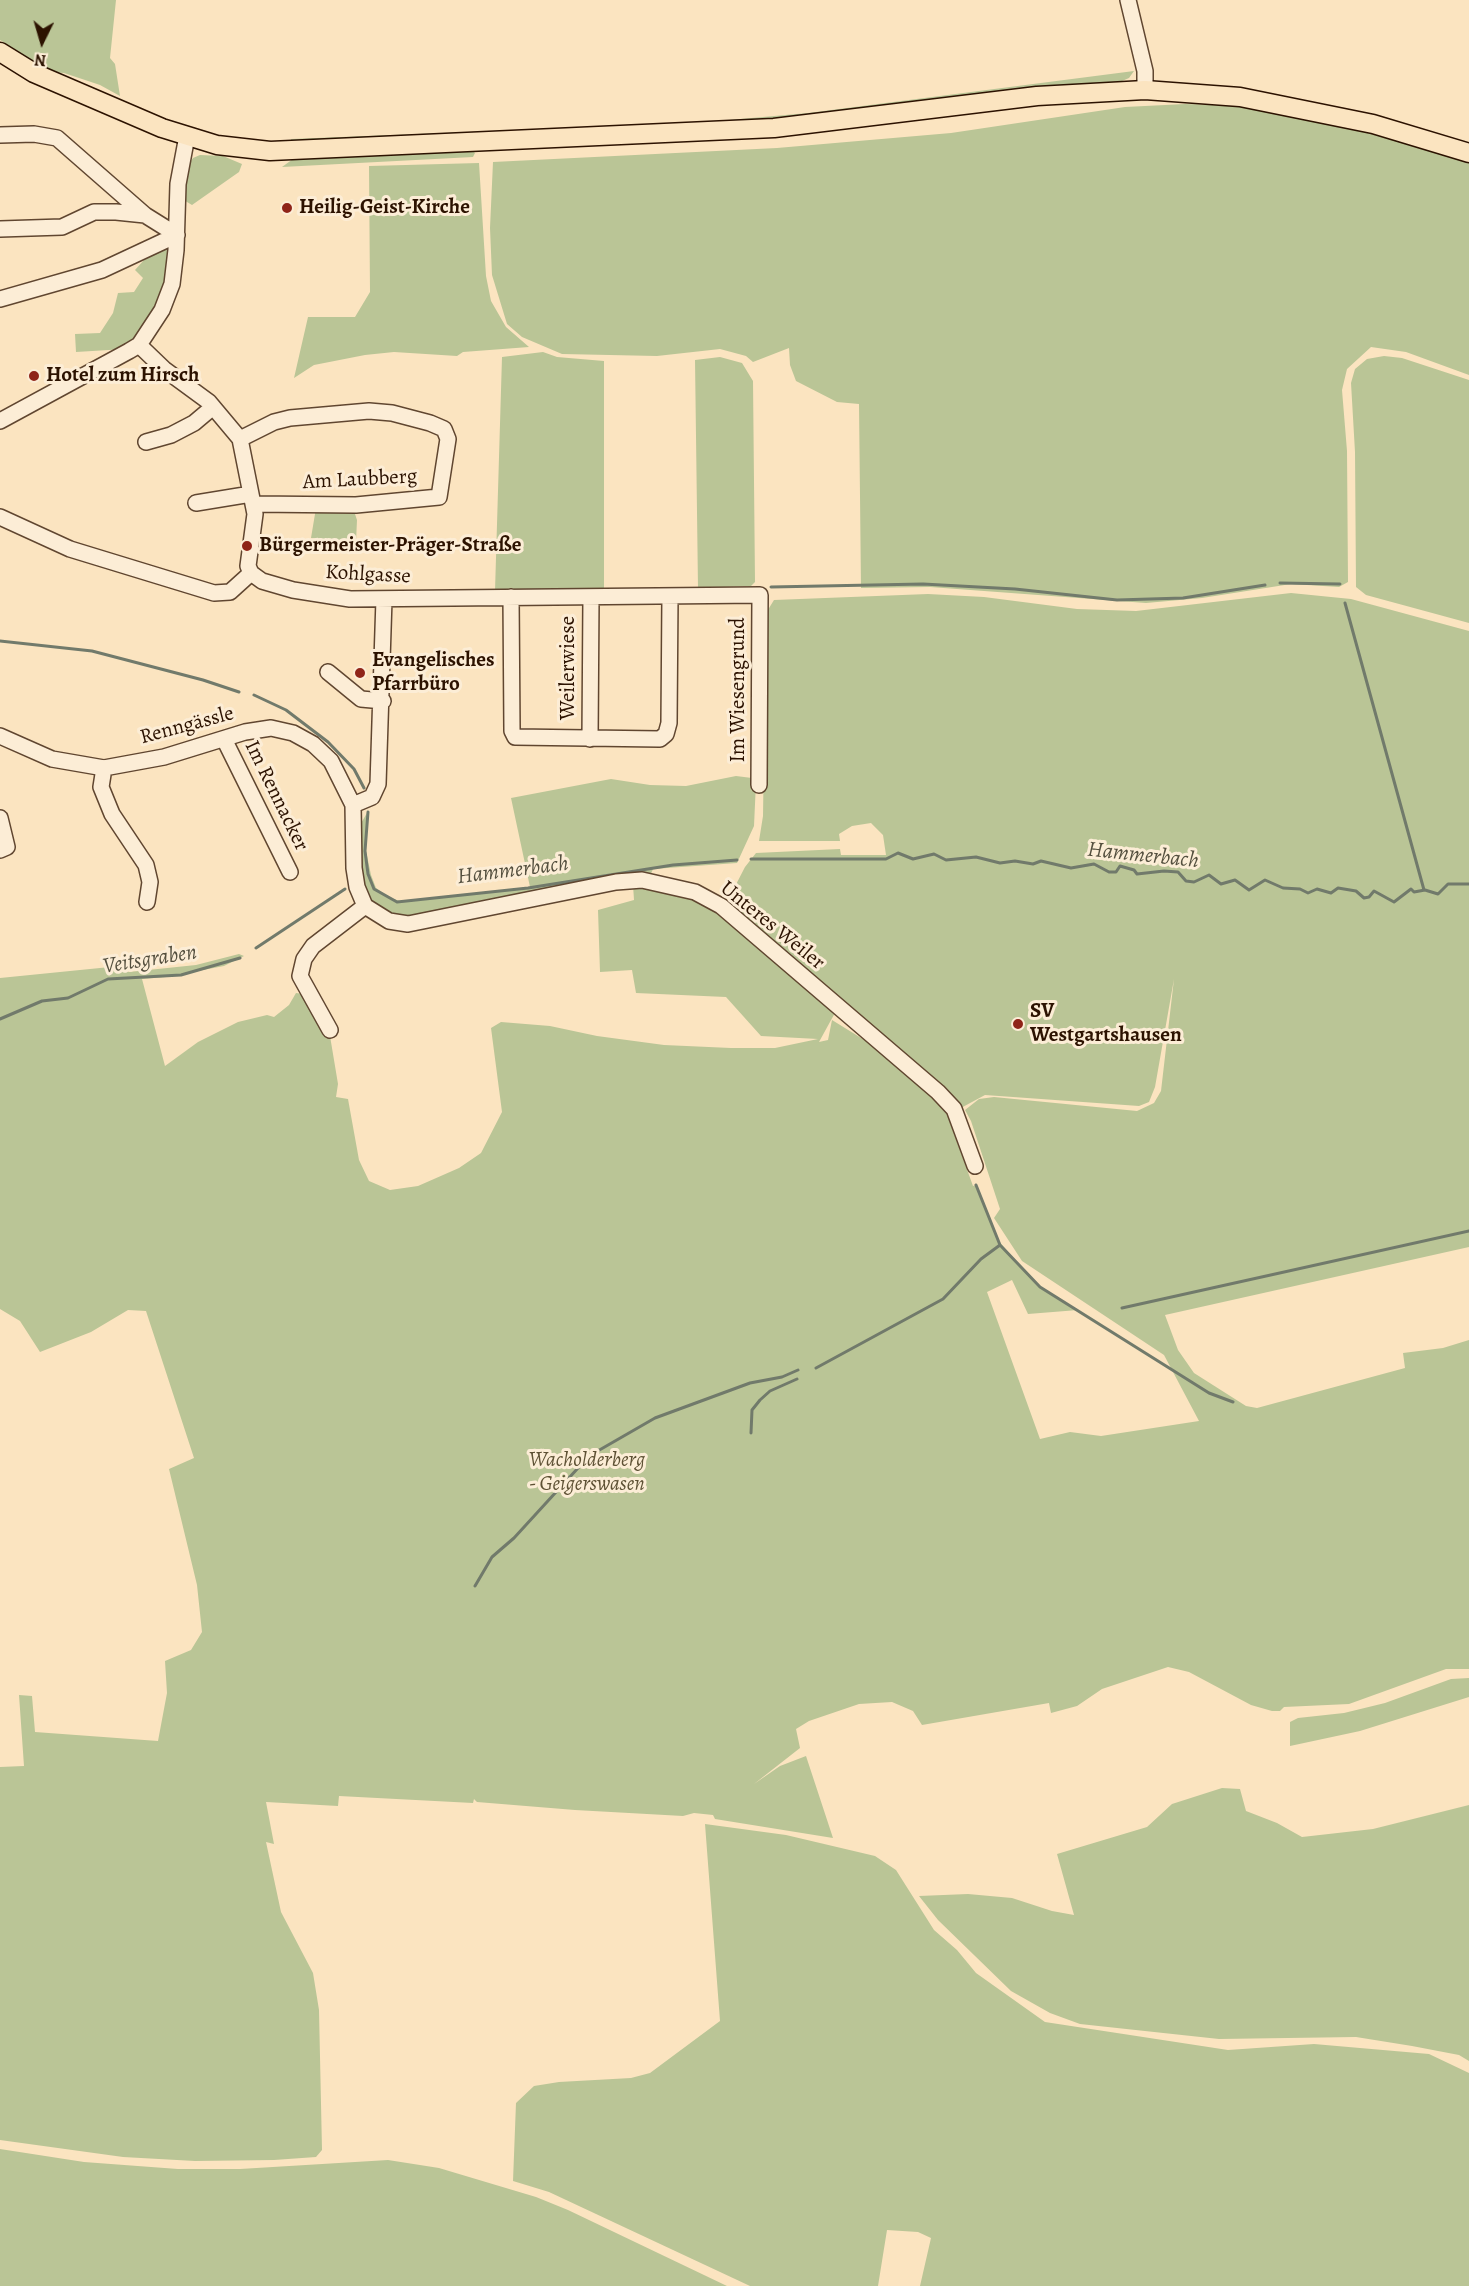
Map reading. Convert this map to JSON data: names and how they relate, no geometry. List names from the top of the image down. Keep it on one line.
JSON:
{"streets":{"street":["Am Laubberg","Kohlgasse","Weilerwiese","Im Wiesengrund","Renngässle","Im Rennacker","Unteres Weiler"]},"crossings":[["Kohlgasse","Weilerwiese"],["Kohlgasse","Im Wiesengrund"],["Renngässle","Im Rennacker"]],"water":["Hammerbach","Veitsgraben"],"parks":["Wacholderberg - Geigerswasen"],"places":["Heilig-Geist-Kirche","Hotel zum Hirsch","Bürgermeister-Präger-Straße","Evangelisches Pfarrbüro","SV Westgartshausen"],"north":"bottom"}
